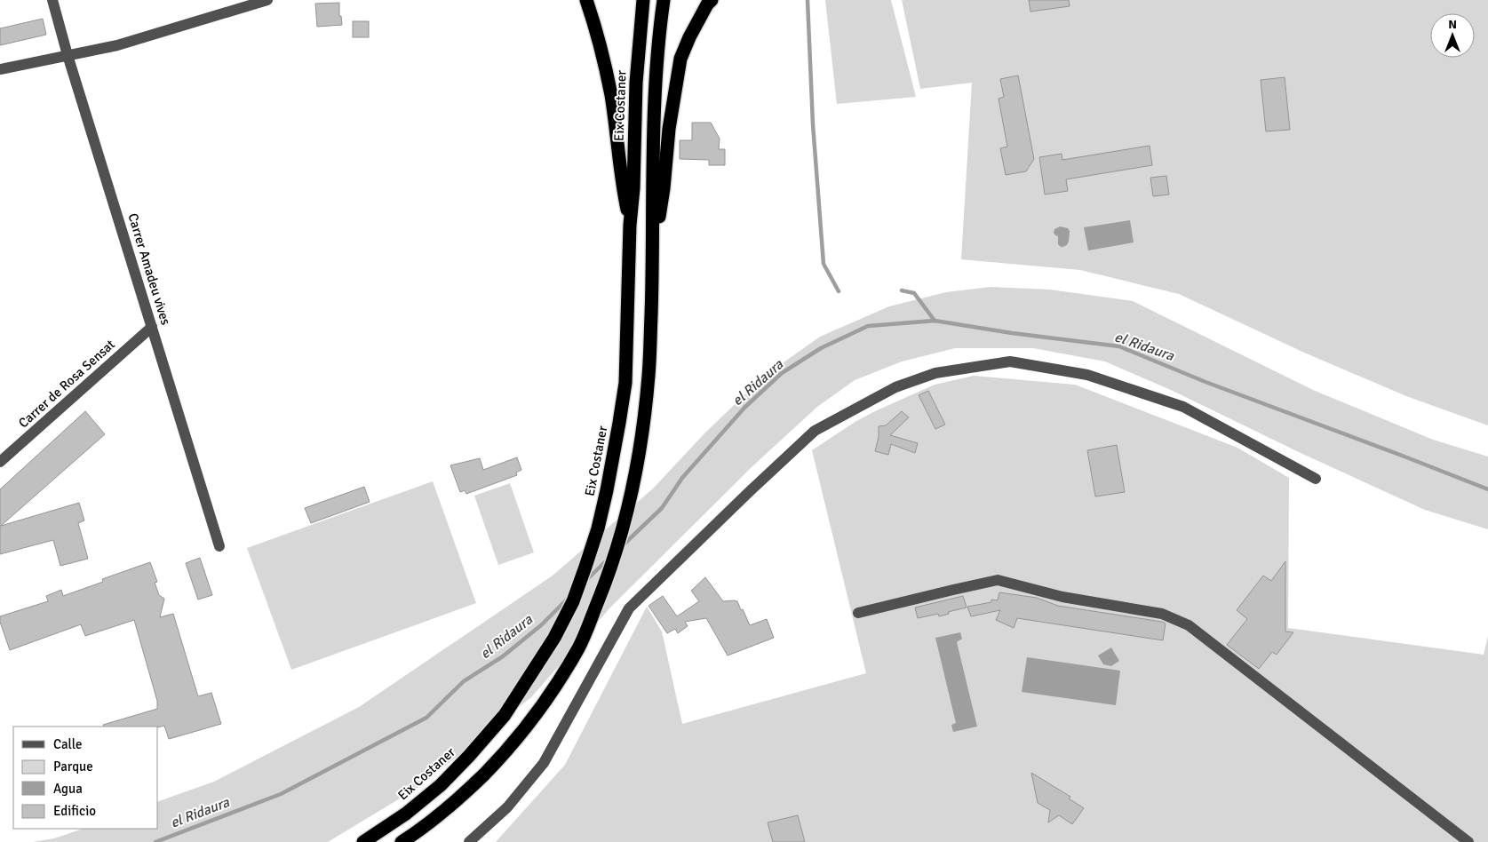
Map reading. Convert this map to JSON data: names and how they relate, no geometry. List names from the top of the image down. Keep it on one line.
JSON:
{"streets":{"highway":["Eix Costaner"],"street":["Carrer Amadeu vives","Carrer de Rosa Sensat"]},"crossings":[["Carrer Amadeu vives","Carrer de Rosa Sensat"]],"water":["el Ridaura"],"legend":["Calle","Parque","Agua","Edificio"],"north":"top"}
